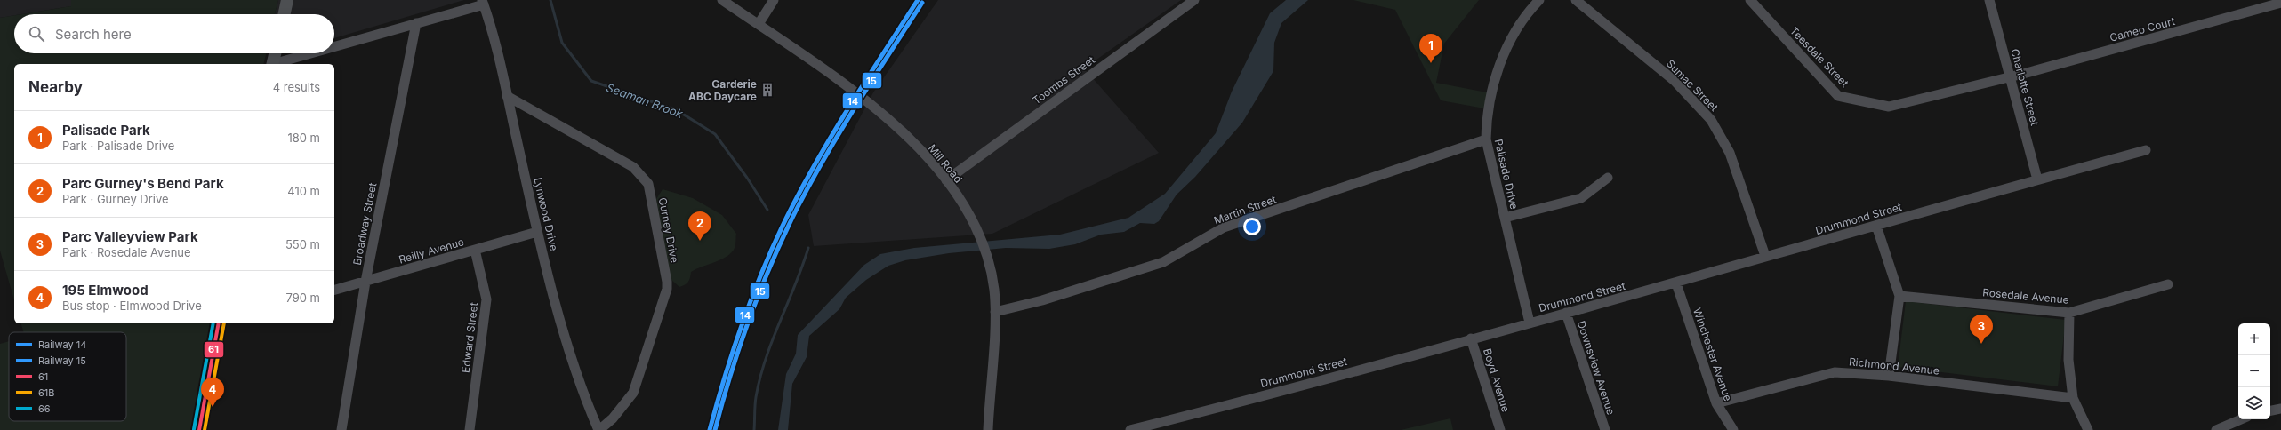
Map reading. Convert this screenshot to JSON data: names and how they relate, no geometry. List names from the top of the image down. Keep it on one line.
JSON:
{"streets":{"street":["Cameo Court","Teesdale Street","Toombs Street","Sumac Street","Charlotte Street","Mill Road","Palisade Drive","Martin Street","Lynwood Drive","Drummond Street","Broadway Street","Gurney Drive","Reilly Avenue","Rosedale Avenue","Edward Street","Winchester Avenue","Richmond Avenue","Downsview Avenue","Boyd Avenue"]},"crossings":[["Cameo Court","Teesdale Street"],["Cameo Court","Charlotte Street"],["Teesdale Street","Charlotte Street"],["Toombs Street","Mill Road"],["Sumac Street","Drummond Street"],["Charlotte Street","Drummond Street"],["Mill Road","Martin Street"],["Palisade Drive","Martin Street"],["Palisade Drive","Drummond Street"],["Lynwood Drive","Gurney Drive"],["Lynwood Drive","Reilly Avenue"],["Drummond Street","Winchester Avenue"],["Drummond Street","Downsview Avenue"],["Drummond Street","Boyd Avenue"],["Broadway Street","Reilly Avenue"],["Reilly Avenue","Edward Street"],["Winchester Avenue","Richmond Avenue"]],"water":["Seaman Brook"],"places":{"building":["Garderie ABC Daycare"]},"lines":["rail line 14","rail line 15","transit line 61","transit line 61B","transit line 66"],"legend":["Railway 14","Railway 15","61","61B","66"],"page":{"search":"Search here","pins":["1","2","3","4"],"heading":["Nearby","4 results"],"list":[{"mark":"1","name":"Palisade Park","note":"Park · Palisade Drive","value":"180 m"},{"mark":"2","name":"Parc Gurney's Bend Park","note":"Park · Gurney Drive","value":"410 m"},{"mark":"3","name":"Parc Valleyview Park","note":"Park · Rosedale Avenue","value":"550 m"},{"mark":"4","name":"195 Elmwood","note":"Bus stop · Elmwood Drive","value":"790 m"}],"map_buttons":["+","−"]}}
